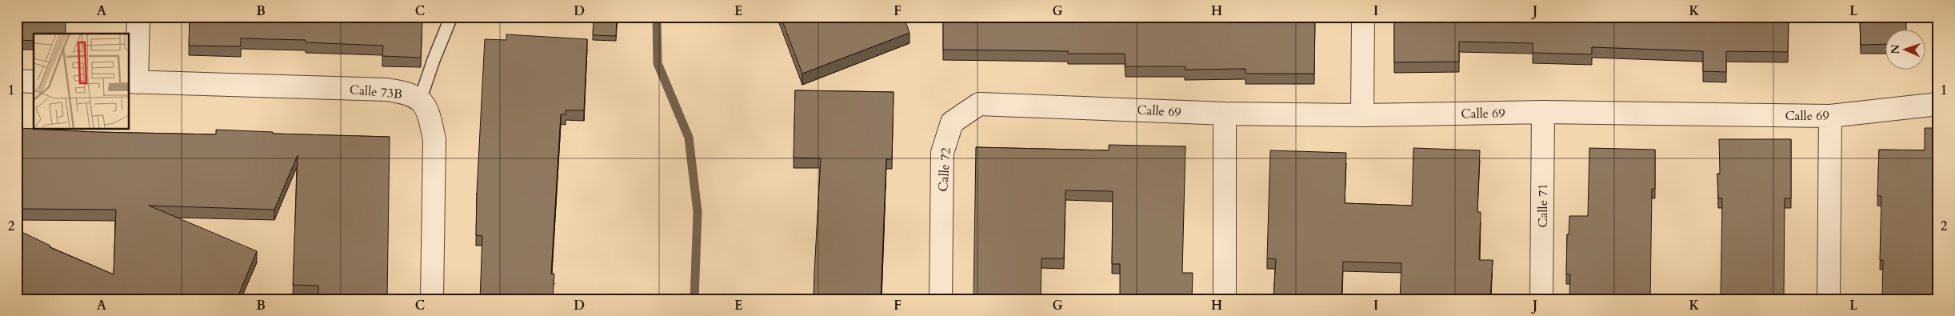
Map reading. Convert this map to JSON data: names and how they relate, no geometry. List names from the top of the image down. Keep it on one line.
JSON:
{"streets":{"street":["Calle 73B","Calle 69","Calle 72","Calle 71"]},"crossings":[["Calle 69","Calle 72"],["Calle 69","Calle 71"]],"north":"left","grid":{"columns":["A","B","C","D","E","F","G","H","I","J","K","L"],"rows":["1","2"]}}
